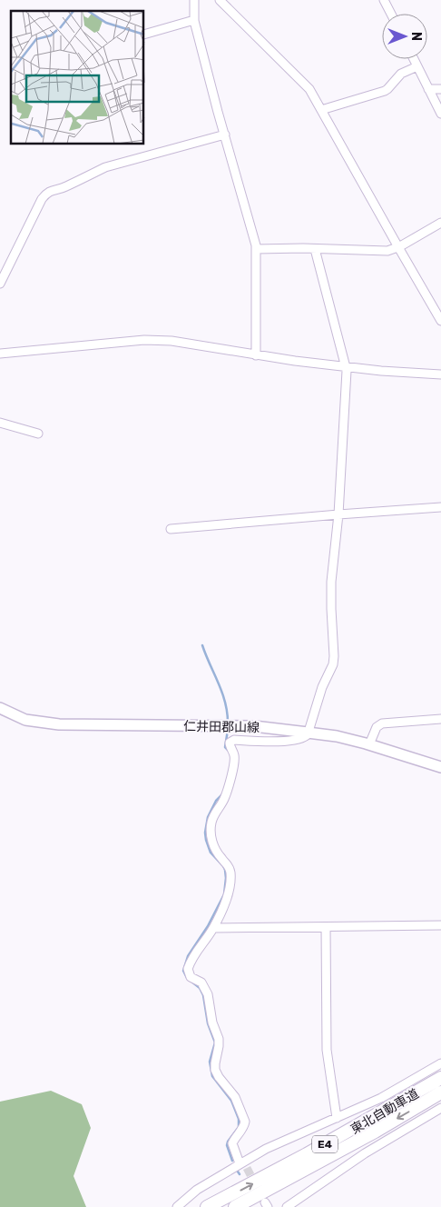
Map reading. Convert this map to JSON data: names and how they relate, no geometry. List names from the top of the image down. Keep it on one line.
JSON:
{"streets":{"highway":["東北自動車道","E4"],"main road":["仁井田郡山線"]},"north":"right"}
